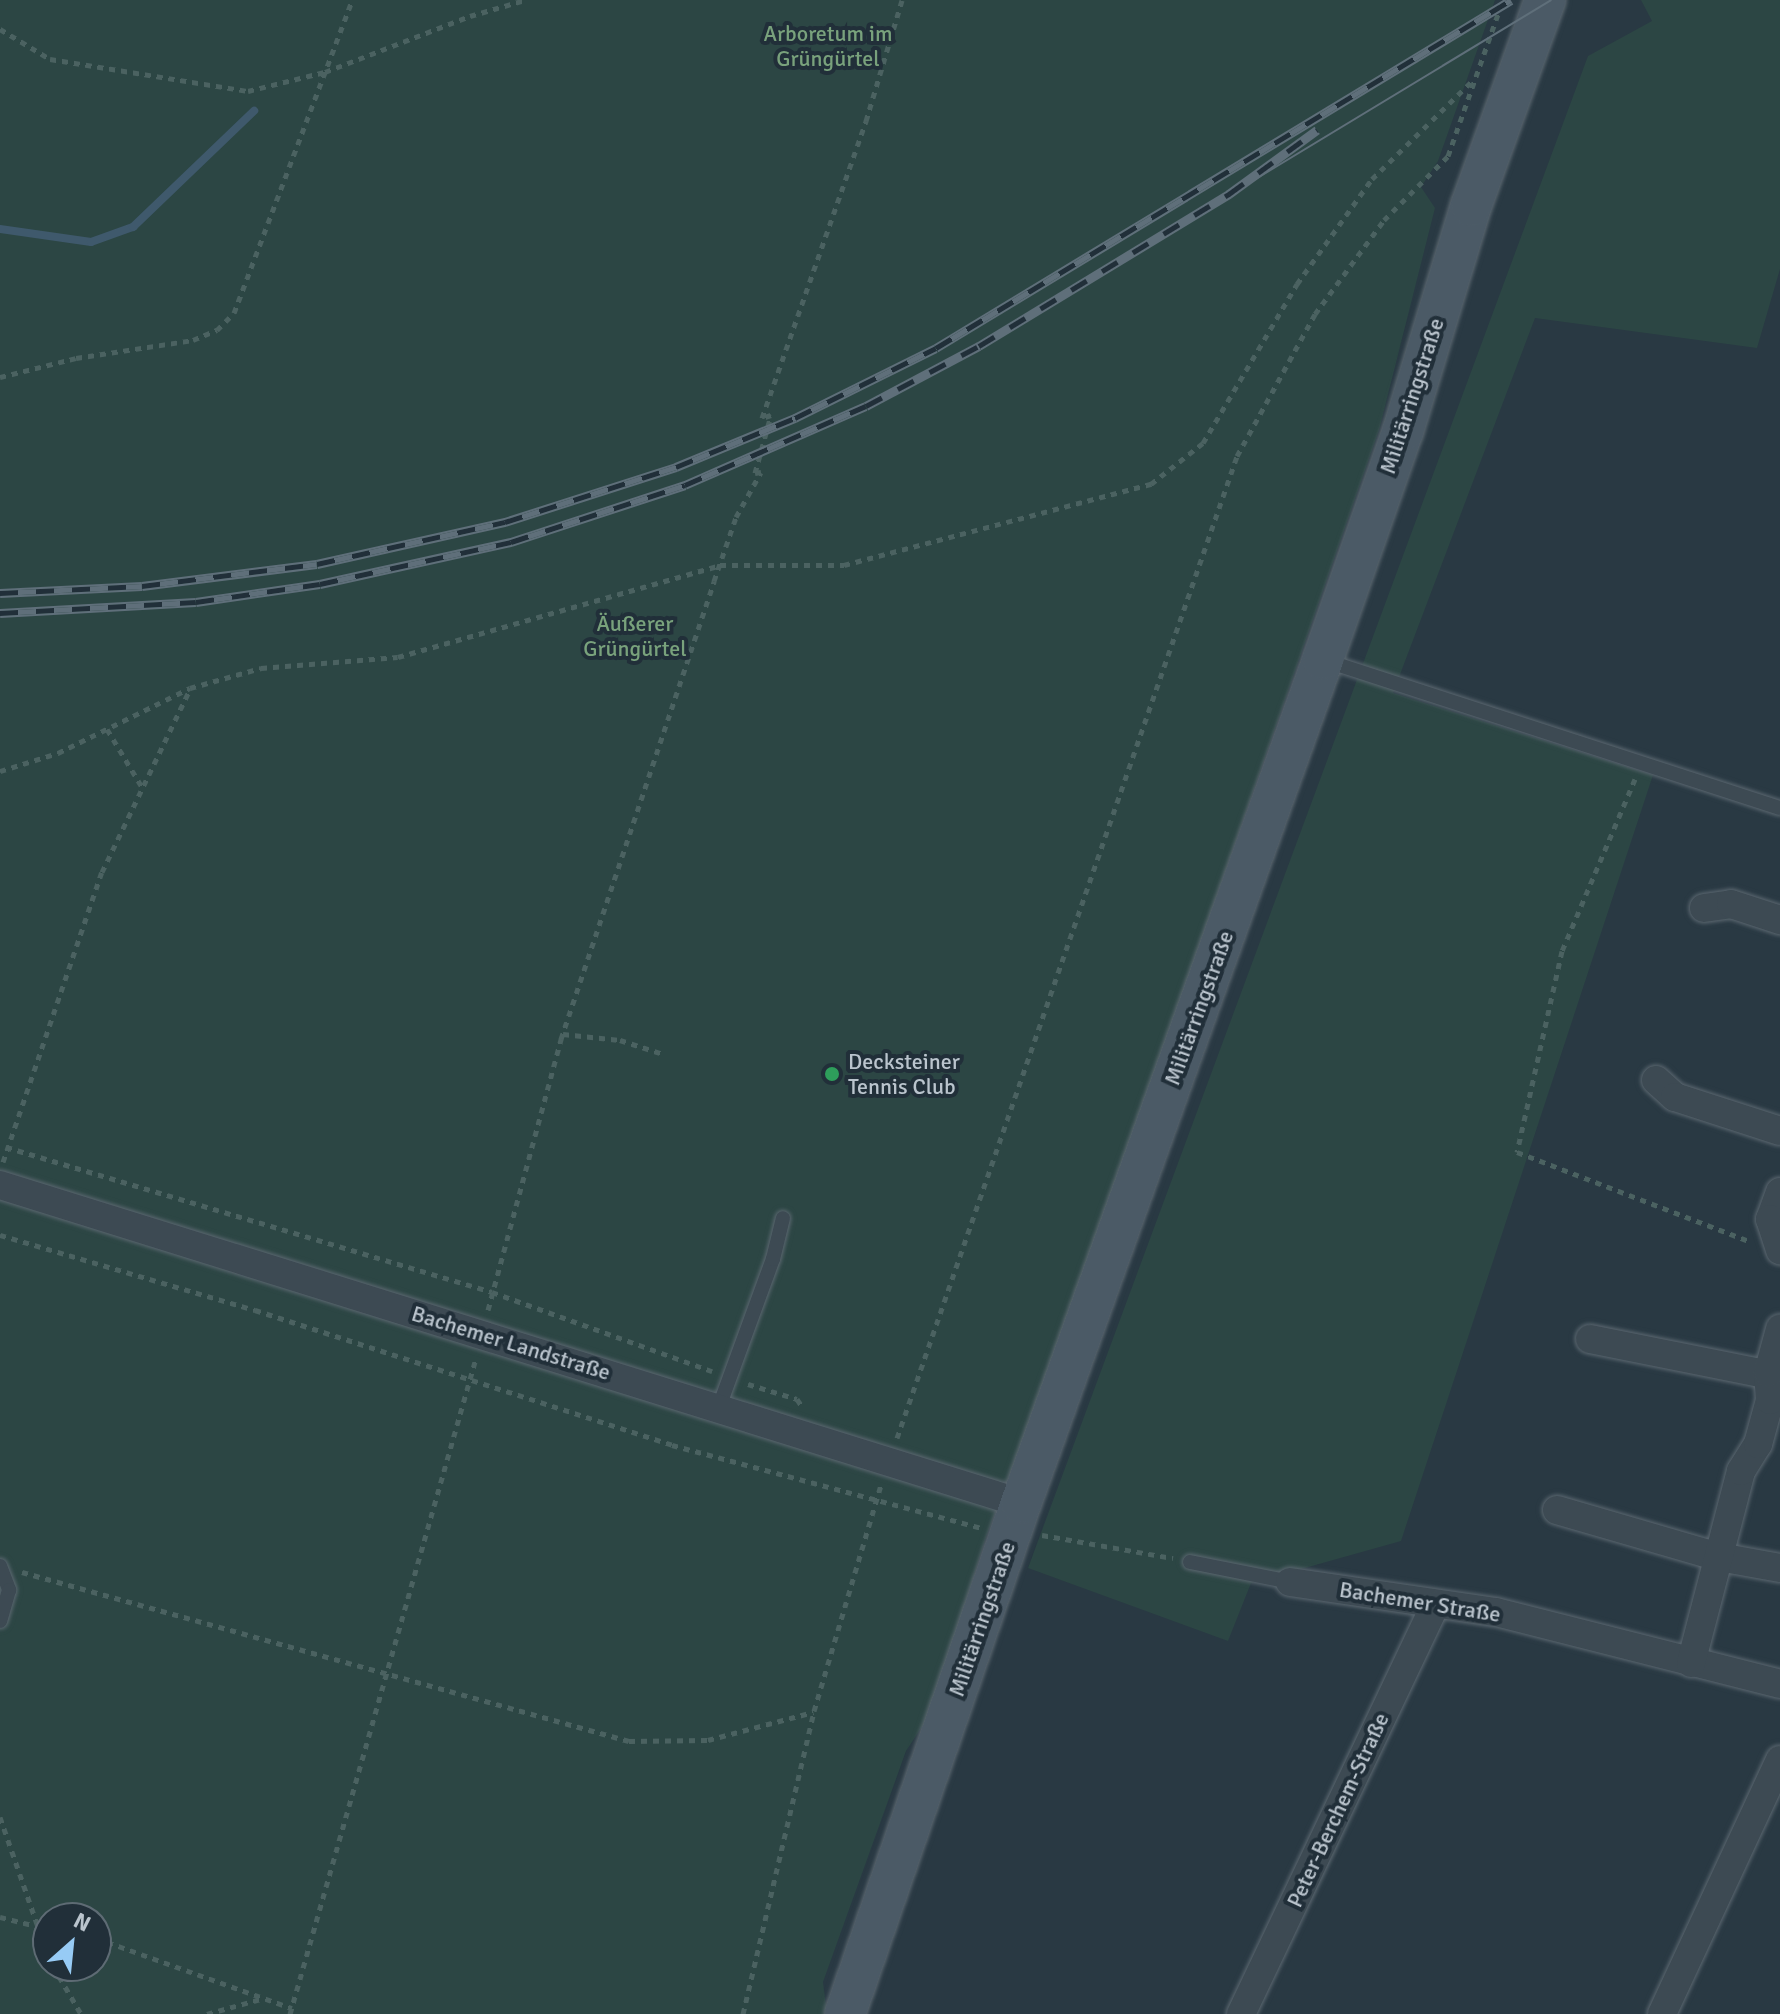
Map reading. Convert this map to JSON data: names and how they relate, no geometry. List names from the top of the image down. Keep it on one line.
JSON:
{"streets":{"main road":["Militärringstraße"],"street":["Bachemer Landstraße","Bachemer Straße","Peter-Berchem-Straße"]},"crossings":[["Militärringstraße","Bachemer Landstraße"],["Bachemer Straße","Peter-Berchem-Straße"]],"parks":["Arboretum im Grüngürtel","Äußerer Grüngürtel"],"places":["Decksteiner Tennis Club"],"north":"top right"}
